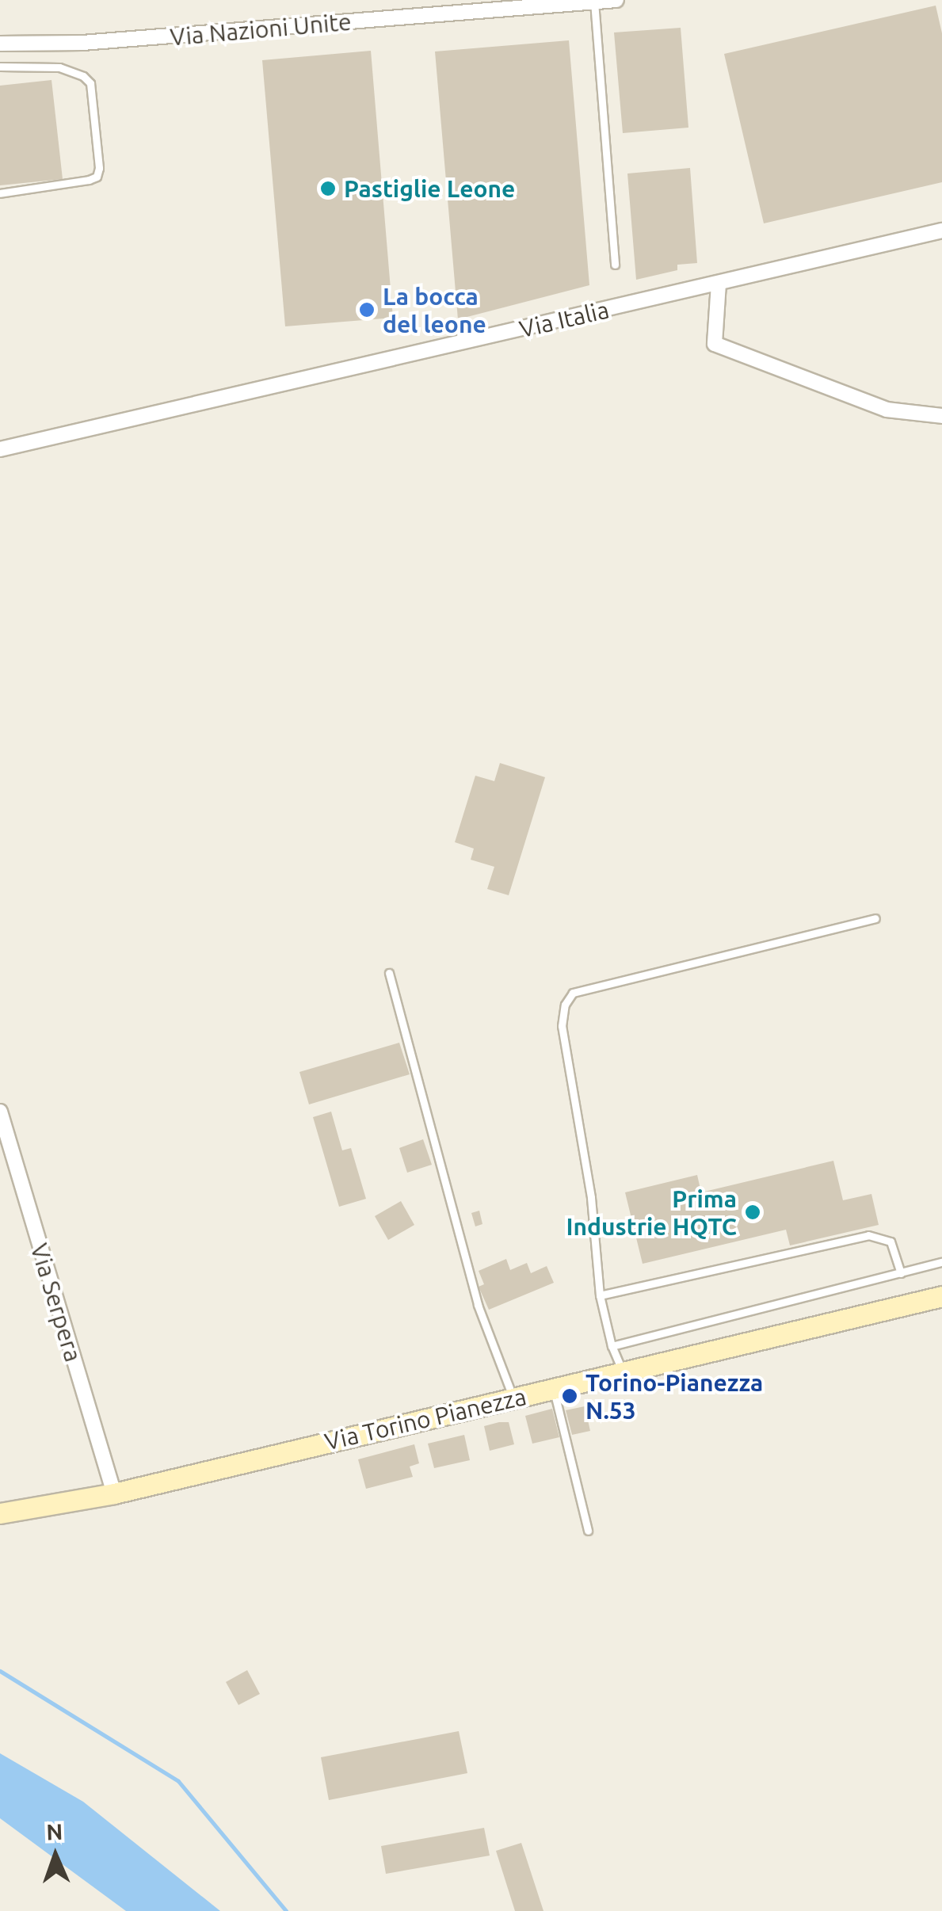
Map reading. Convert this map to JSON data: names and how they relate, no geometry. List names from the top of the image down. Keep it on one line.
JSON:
{"streets":{"main road":["Via Torino Pianezza"],"street":["Via Nazioni Unite","Via Italia","Via Serpera"]},"crossings":[["Via Serpera","Via Torino Pianezza"]],"places":["Pastiglie Leone","La bocca del leone","Prima Industrie HQTC","Torino-Pianezza N.53"],"north":"top"}
